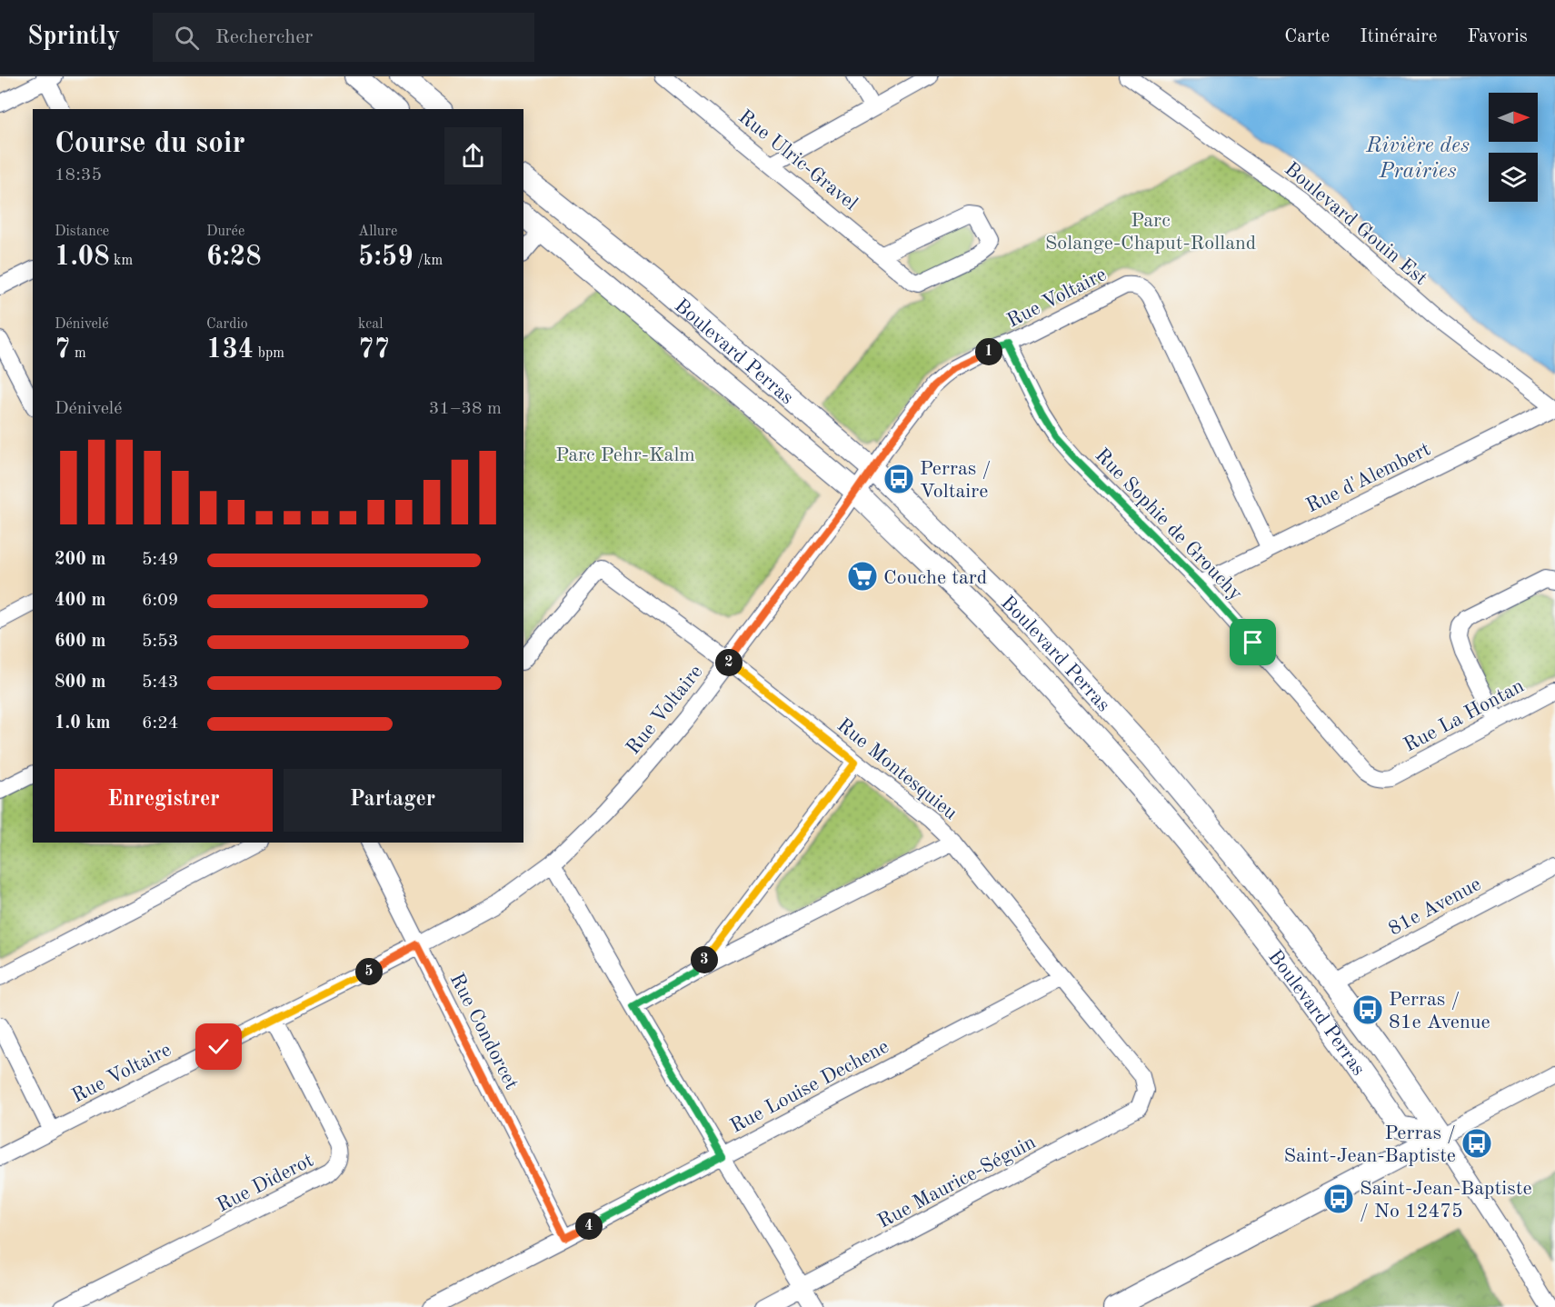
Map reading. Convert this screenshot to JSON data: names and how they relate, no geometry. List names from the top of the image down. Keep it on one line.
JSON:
{"streets":{"main road":["Boulevard Perras"],"street":["Rue Ulric-Gravel","Boulevard Gouin Est","Rue Voltaire","Rue d'Alembert","Rue Sophie de Grouchy","Rue La Hontan","Rue Montesquieu","81e Avenue","Rue Condorcet","Rue Louise Dechene","Rue Maurice-Séguin","Rue Diderot"]},"crossings":[["Boulevard Gouin Est","Rue d'Alembert"],["Rue Voltaire","Boulevard Perras"],["Rue Voltaire","Rue d'Alembert"],["Rue Voltaire","Rue Sophie de Grouchy"],["Rue Voltaire","Rue Montesquieu"],["Rue Voltaire","Rue Condorcet"],["Rue Voltaire","Rue Diderot"],["Boulevard Perras","81e Avenue"],["Rue d'Alembert","Rue Sophie de Grouchy"],["Rue Sophie de Grouchy","Rue La Hontan"],["Rue Montesquieu","Rue Louise Dechene"],["Rue Montesquieu","Rue Maurice-Séguin"],["Rue Condorcet","Rue Louise Dechene"]],"water":["Rivière des Prairies"],"parks":["Parc Solange-Chaput-Rolland","Parc Pehr-Kalm"],"places":{"bus stop":["Perras / Voltaire","Perras / 81e Avenue","Perras / Saint-Jean-Baptiste","Saint-Jean-Baptiste / No 12475"],"supermarket":["Couche tard"]},"north":"right","page":{"header":"Sprintly","search":"Rechercher","nav":["Carte","Itinéraire","Favoris"],"heading":["Course du soir","18:35"],"stats":[["Distance","1.08 km"],["Durée","6:28"],["Allure","5:59 /km"],["Dénivelé","7 m"],["Cardio","134 bpm"],["kcal","77"]],"pins":["1","2","3","5","4"],"chart":["Dénivelé","31–38 m"],"list":[{"name":"200 m","note":"5:49"},{"name":"400 m","note":"6:09"},{"name":"600 m","note":"5:53"},{"name":"800 m","note":"5:43"},{"name":"1.0 km","note":"6:24"}],"buttons":["Enregistrer","Partager"]}}
